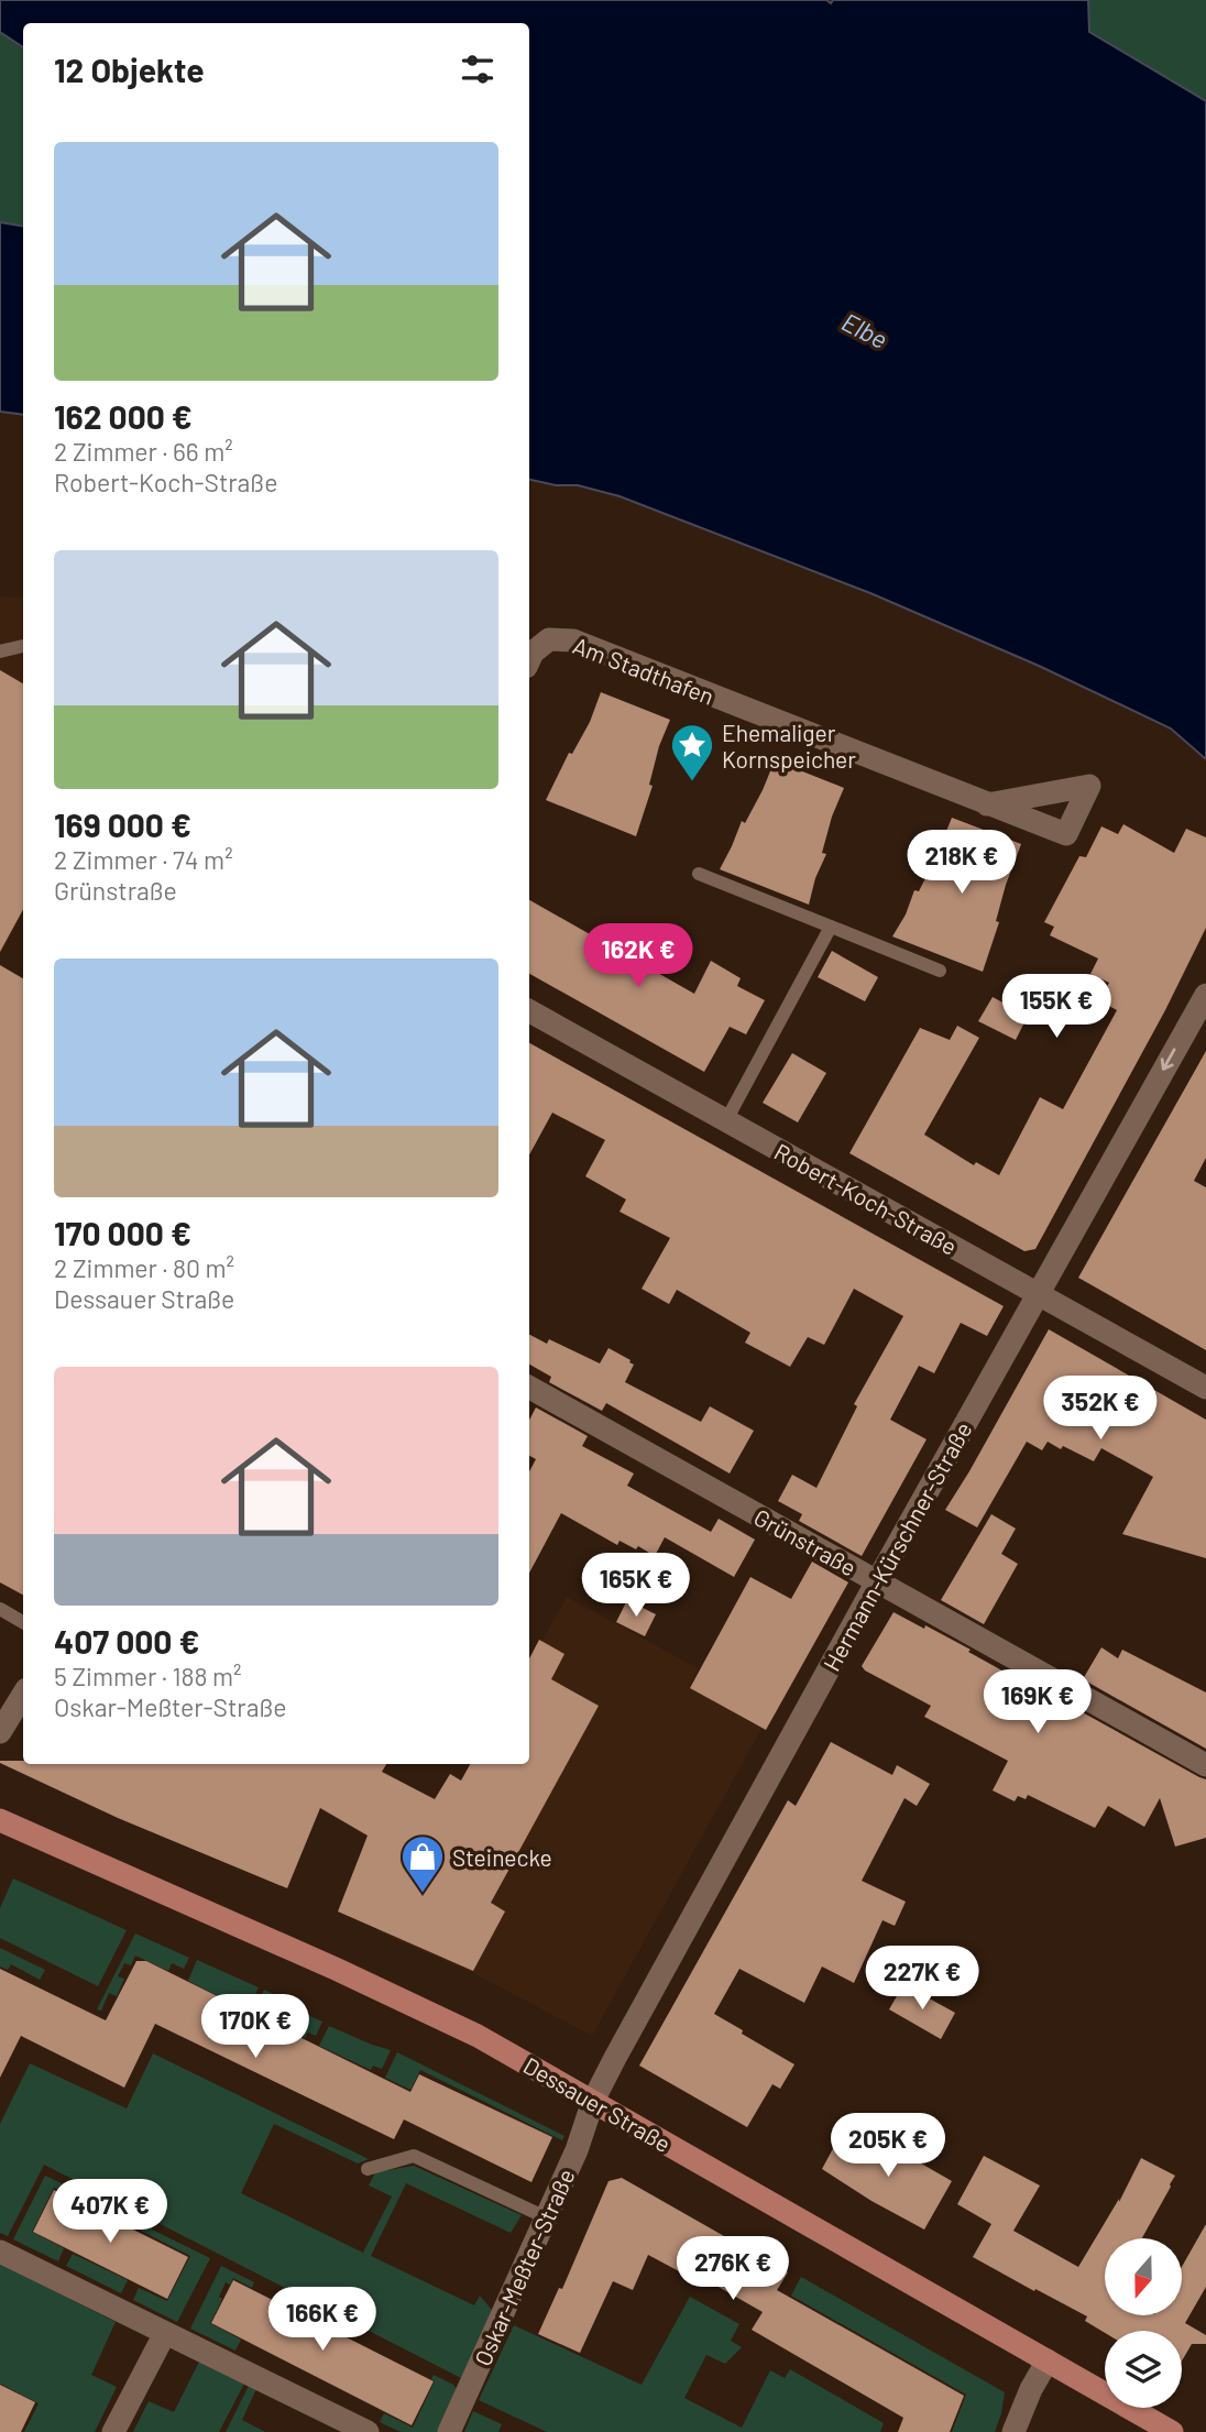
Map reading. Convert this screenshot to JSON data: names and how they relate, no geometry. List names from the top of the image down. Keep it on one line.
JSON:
{"streets":{"main road":["Dessauer Straße"],"street":["Am Stadthafen","Robert-Koch-Straße","Grünstraße","Hermann-Kürschner-Straße","Oskar-Meßter-Straße"]},"crossings":[["Robert-Koch-Straße","Hermann-Kürschner-Straße"],["Grünstraße","Hermann-Kürschner-Straße"],["Hermann-Kürschner-Straße","Dessauer Straße"],["Hermann-Kürschner-Straße","Oskar-Meßter-Straße"],["Dessauer Straße","Oskar-Meßter-Straße"]],"water":["Elbe"],"places":{"place":["Ehemaliger Kornspeicher"],"shop":["Steinecke"]},"north":"bottom","page":{"heading":"12 Objekte","list":[{"name":"162 000 €","note":"2 Zimmer · 66 m² · Robert-Koch-Straße"},{"name":"169 000 €","note":"2 Zimmer · 74 m² · Grünstraße"},{"name":"170 000 €","note":"2 Zimmer · 80 m² · Dessauer Straße"},{"name":"407 000 €","note":"5 Zimmer · 188 m² · Oskar-Meßter-Straße"}],"price":["218K €","162K €","155K €","352K €","165K €","169K €","227K €","170K €","205K €","407K €","276K €","166K €"]}}
